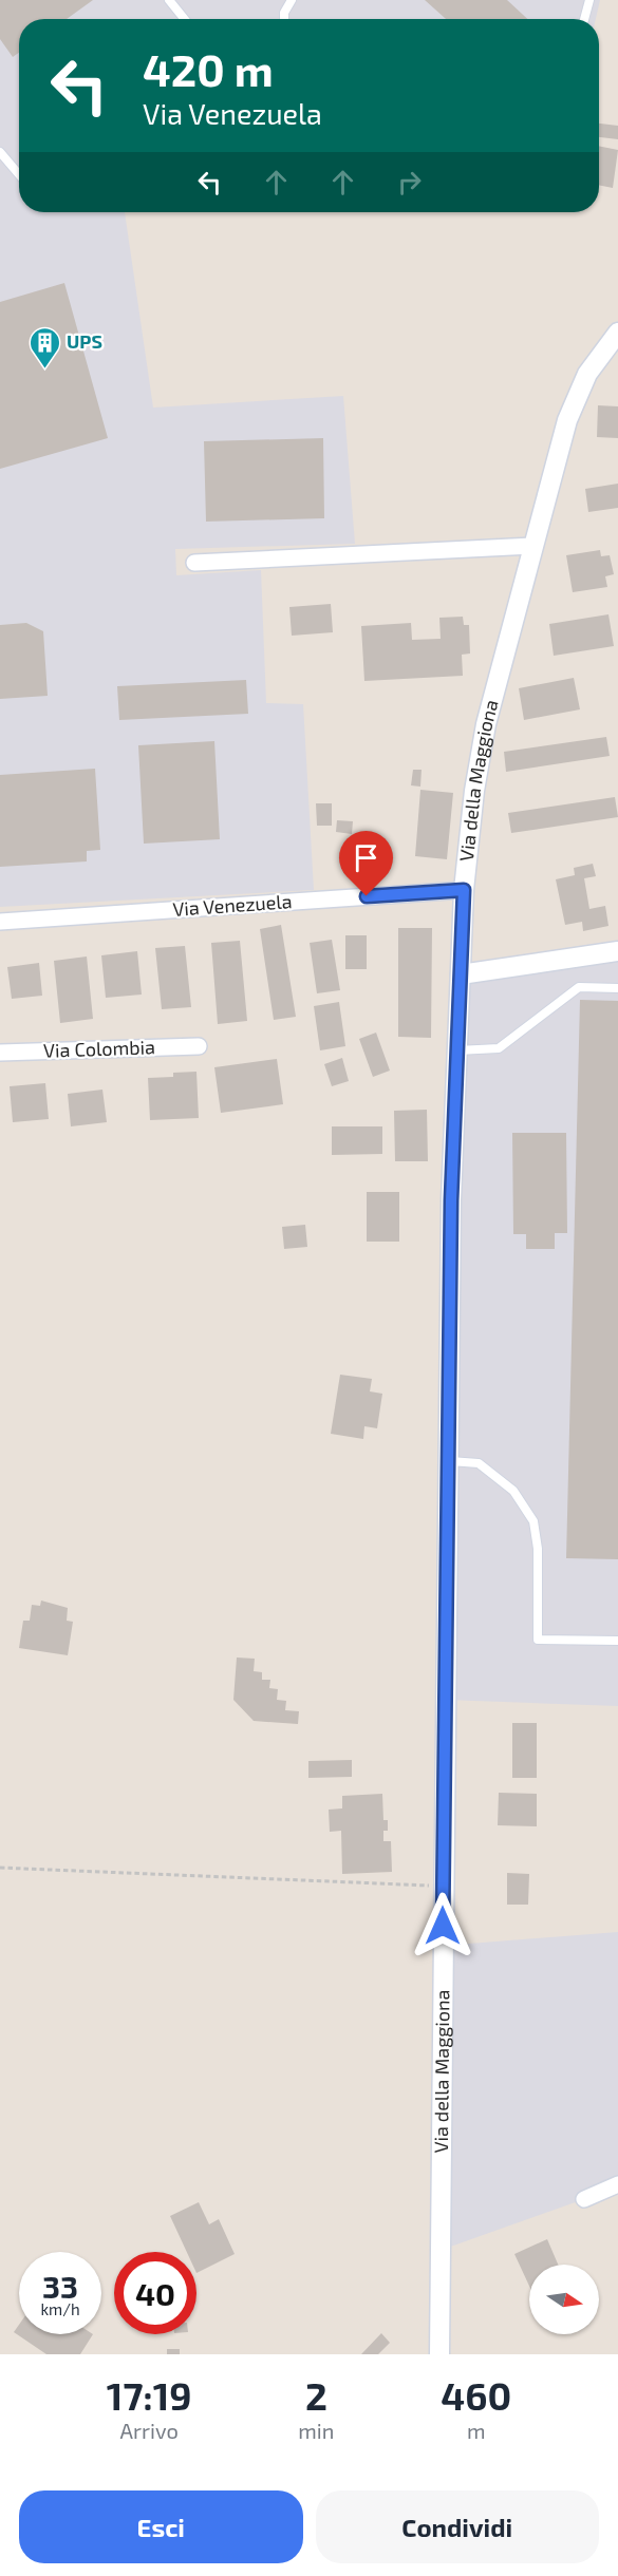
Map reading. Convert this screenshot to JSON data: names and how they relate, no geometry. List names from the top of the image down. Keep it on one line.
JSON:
{"streets":{"street":["Via della Maggiona","Via Venezuela","Via Colombia"]},"crossings":[["Via della Maggiona","Via Venezuela"]],"places":{"building":["UPS"]},"north":"right","page":{"turn":["420 m","Via Venezuela"],"speed":"33 km/h","limit":"40","eta":["17:19","Arrivo","2","min","460","m"],"buttons":["Esci","Condividi"]}}
